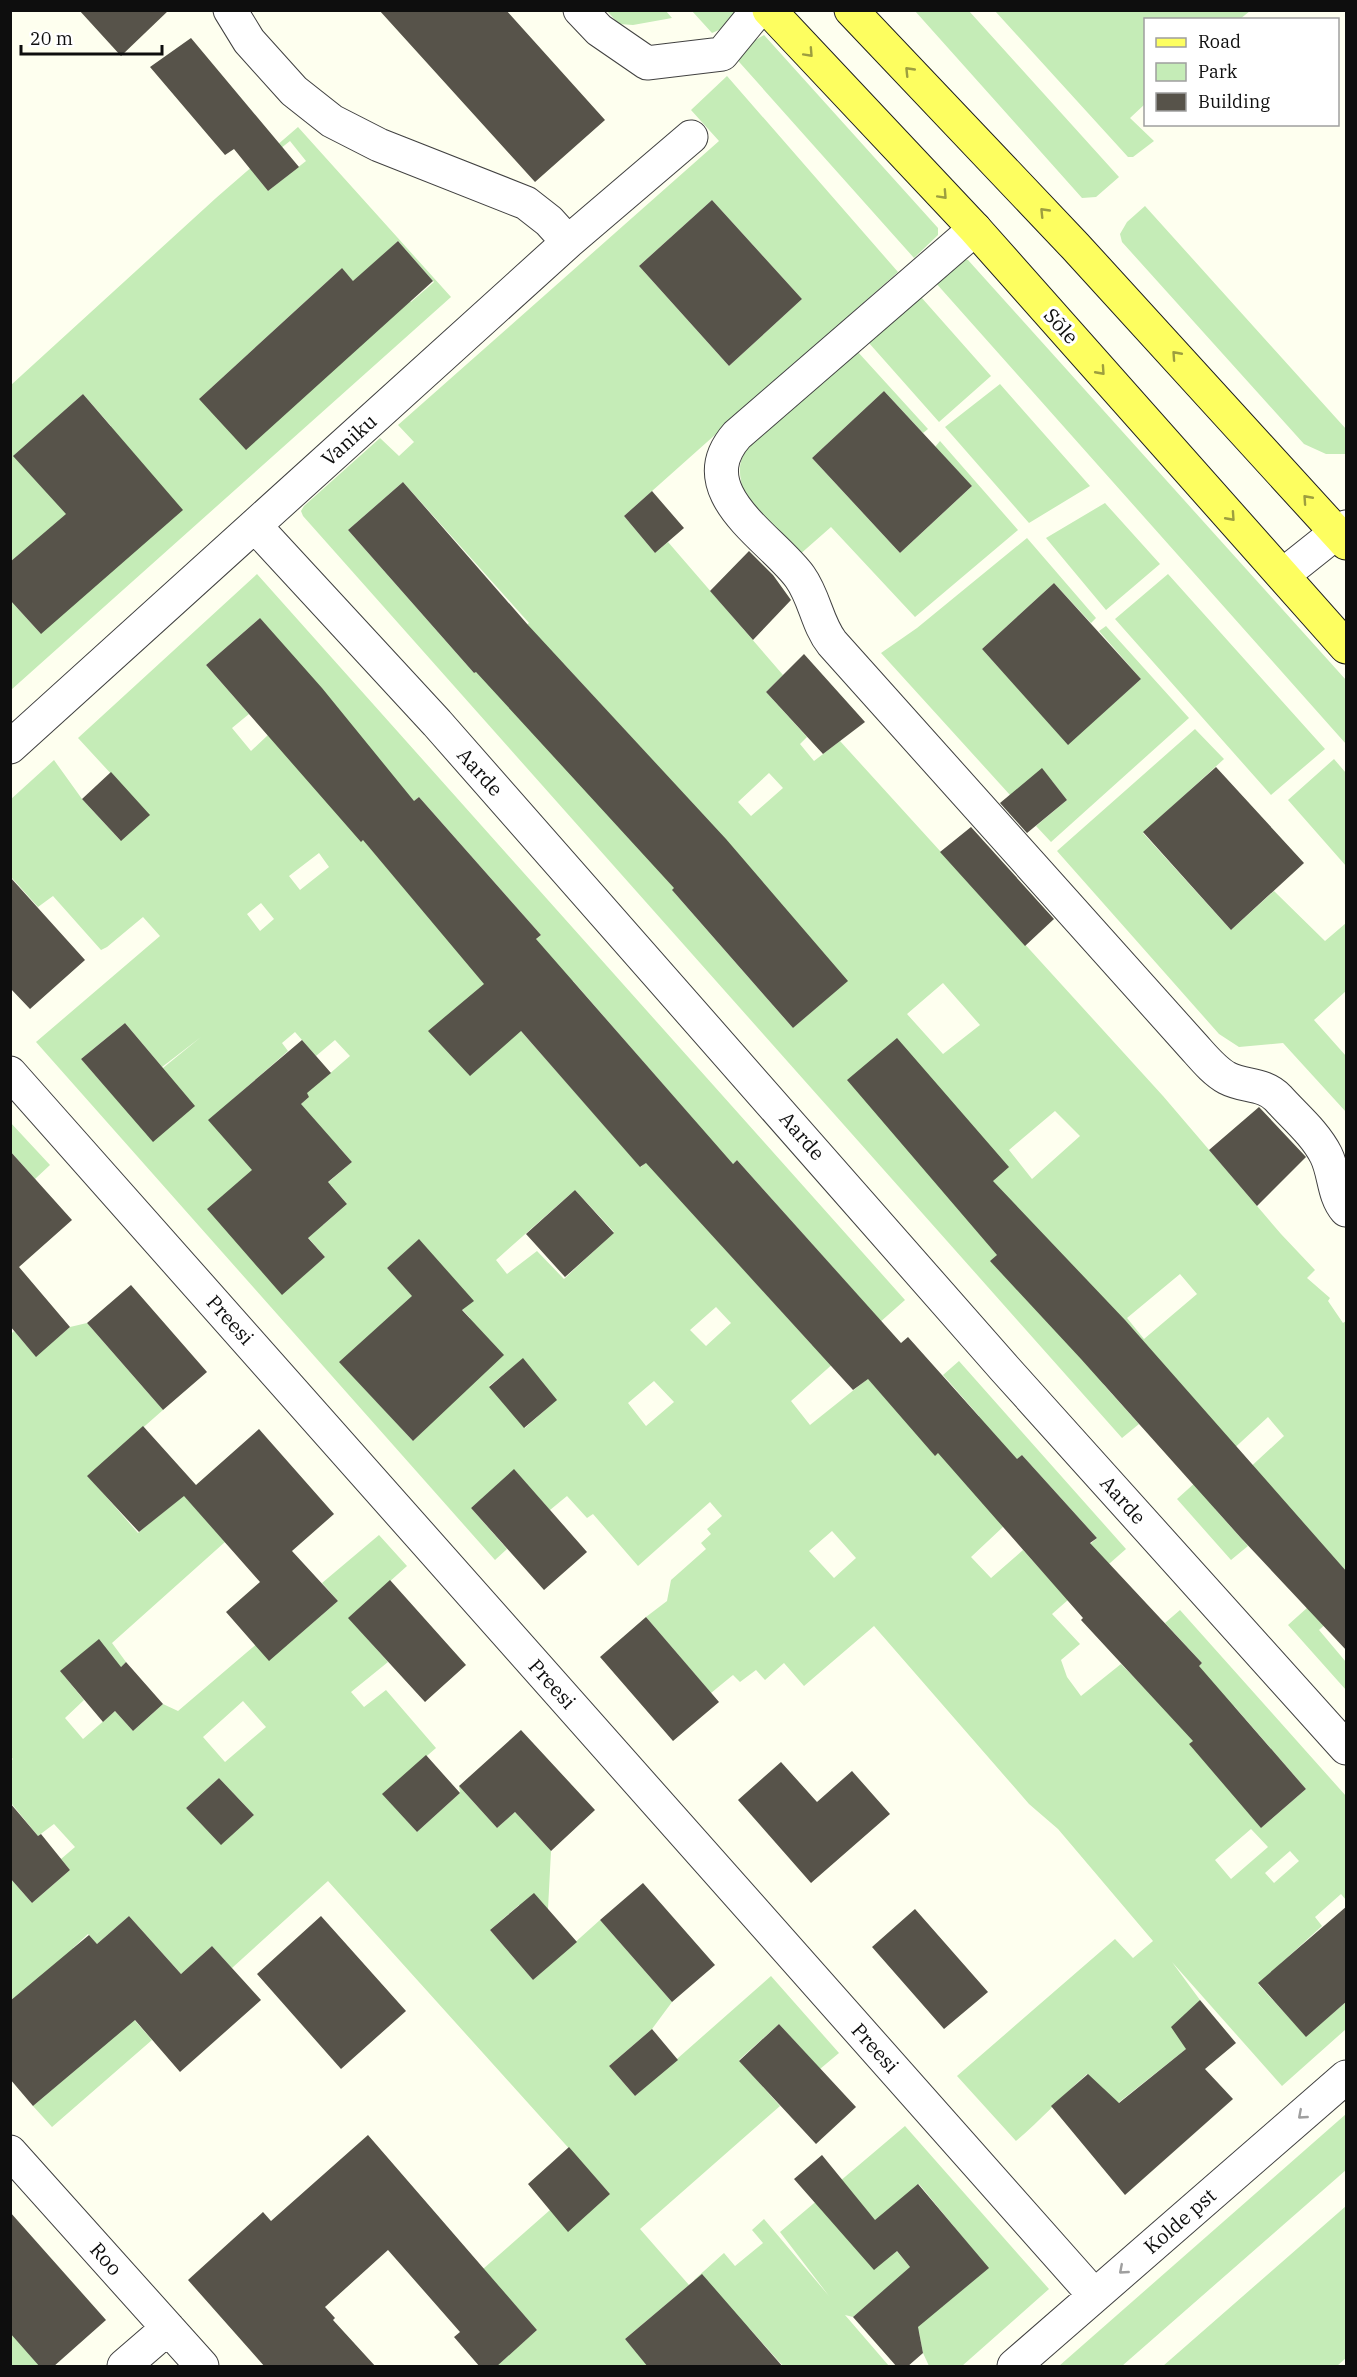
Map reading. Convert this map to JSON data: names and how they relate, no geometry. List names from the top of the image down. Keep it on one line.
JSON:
{"streets":{"main road":["Sõle"],"street":["Vaniku","Aarde","Preesi","Kolde pst","Roo"]},"crossings":[["Vaniku","Aarde"],["Preesi","Kolde pst"]],"one_way":["Kolde pst"],"legend":["Road","Park","Building"],"scale_bar":"20 m"}
